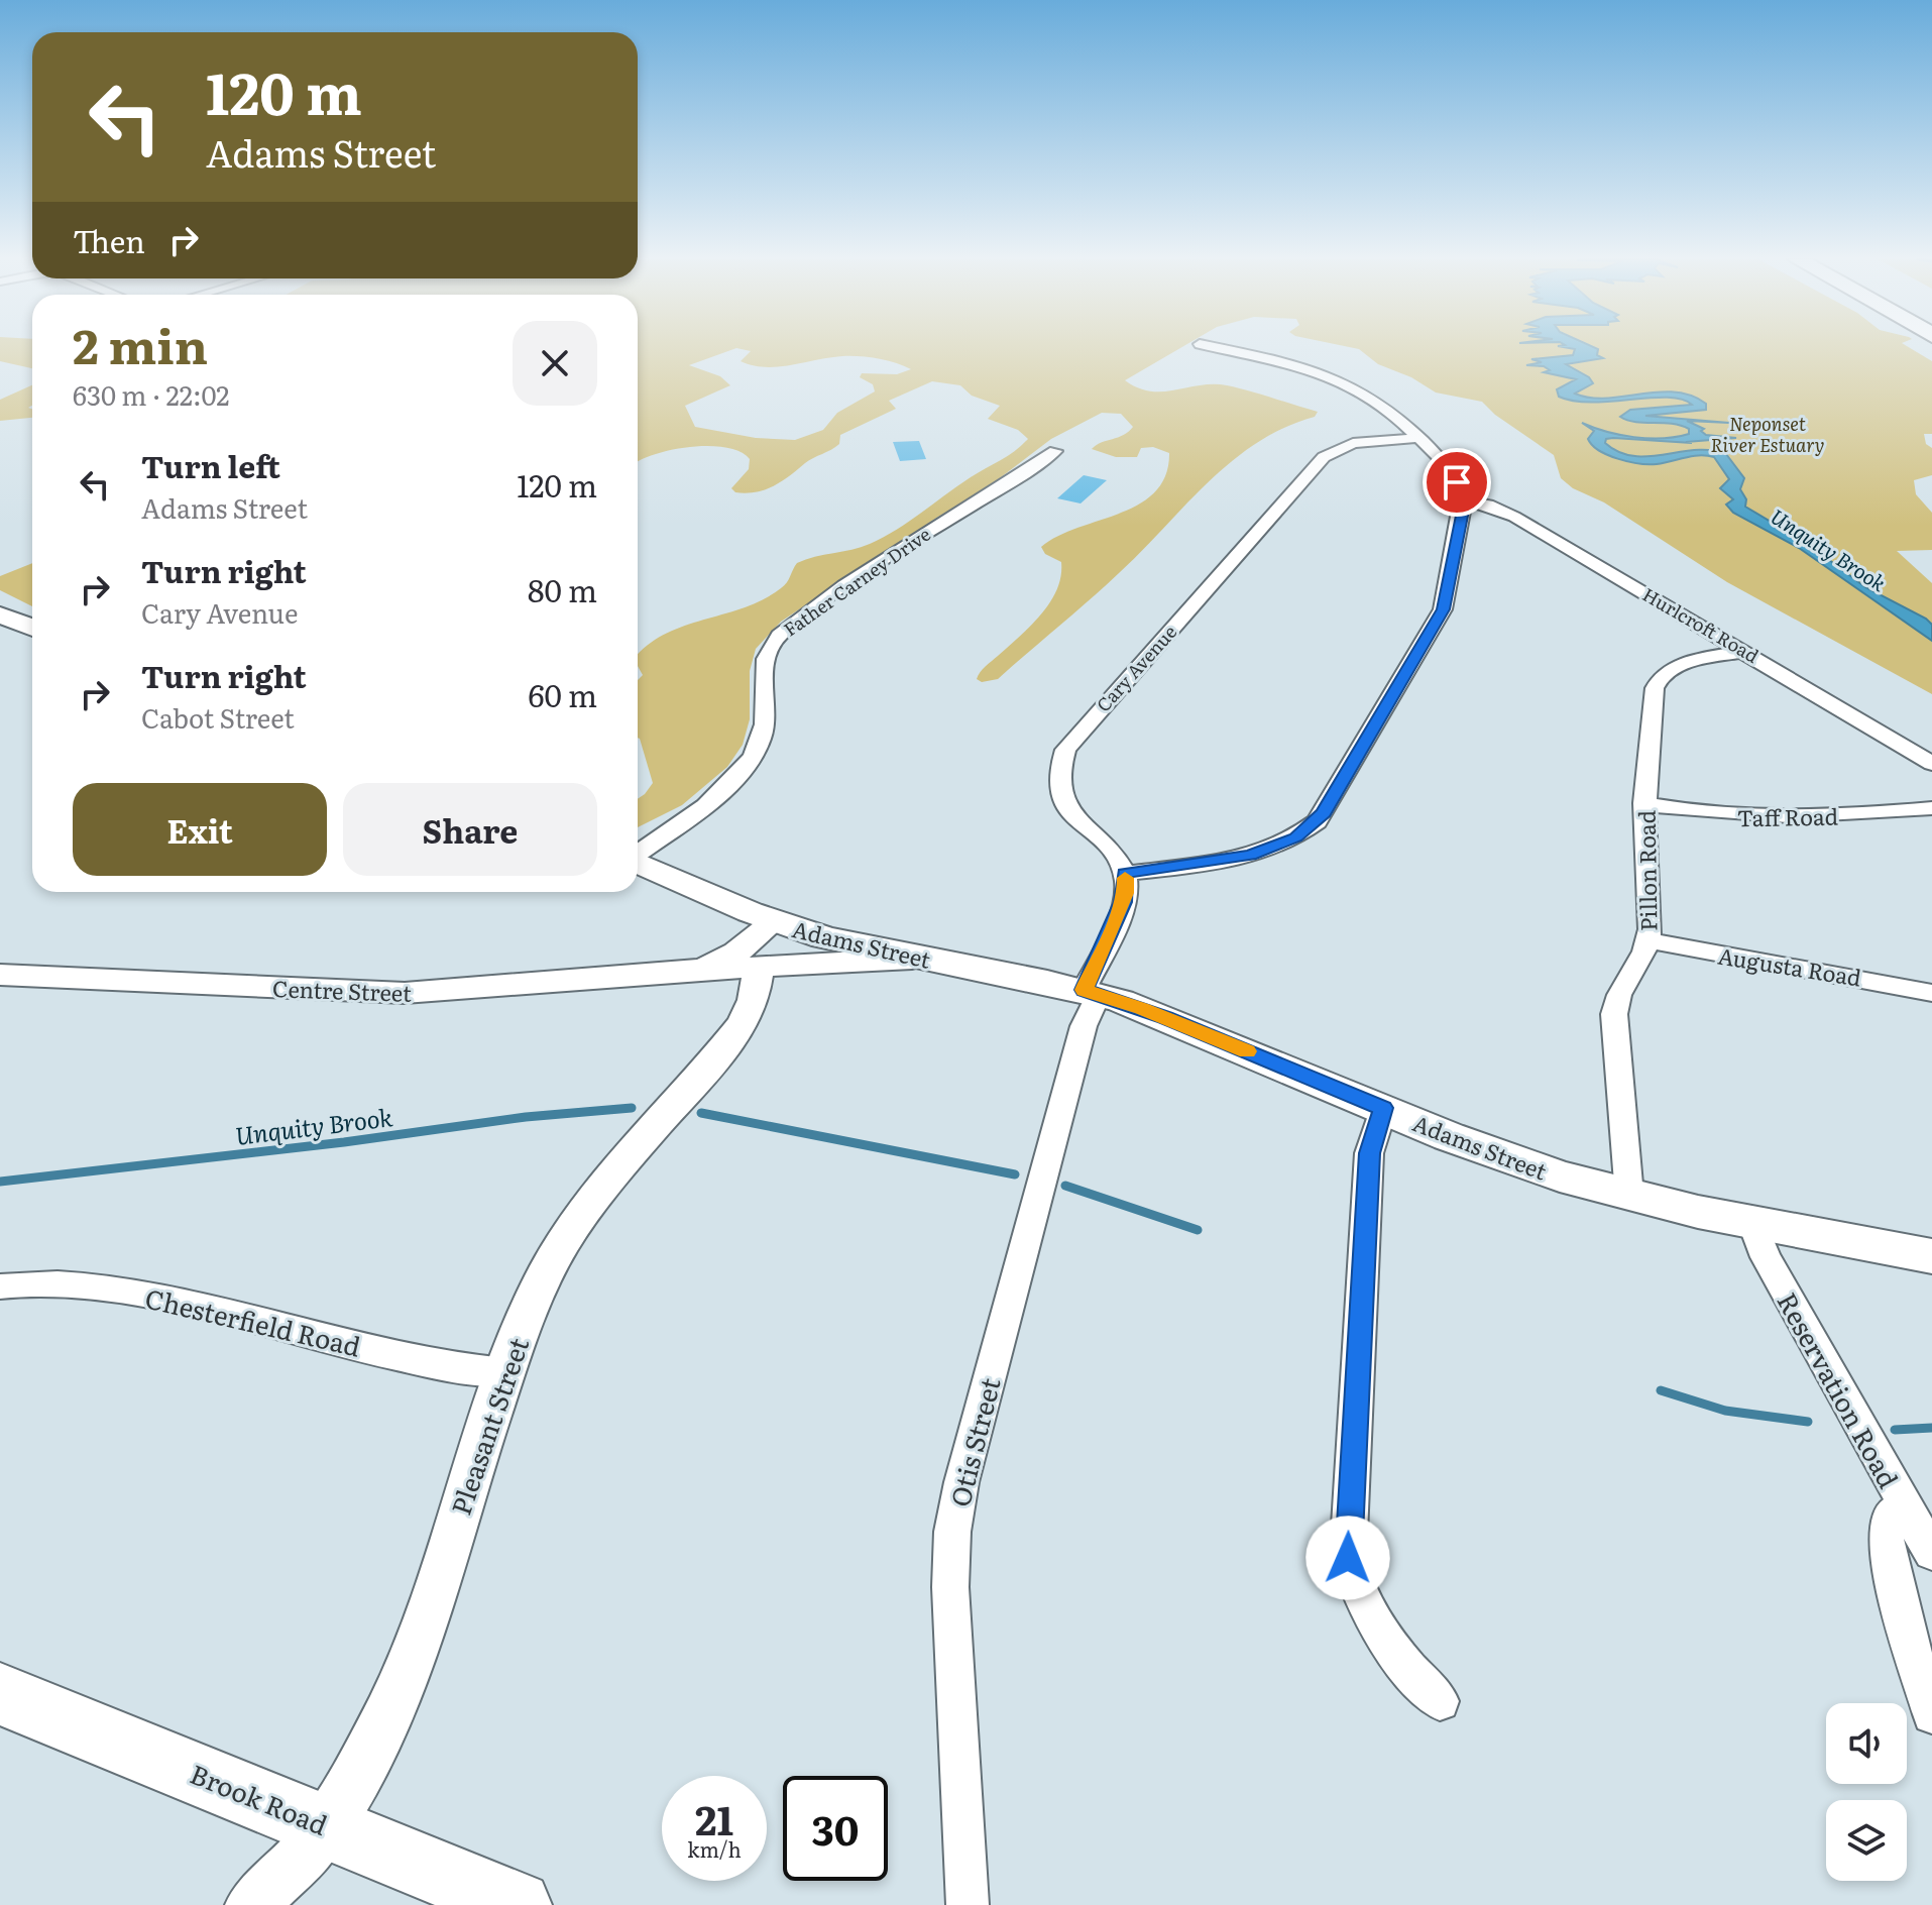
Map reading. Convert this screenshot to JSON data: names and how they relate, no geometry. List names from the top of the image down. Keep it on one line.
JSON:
{"streets":{"main road":["Adams Street","Brook Road"],"street":["Father Carney Drive","Hurlcroft Road","Cary Avenue","Taff Road","Pillon Road","Augusta Road","Centre Street","Chesterfield Road","Reservation Road","Pleasant Street","Otis Street"]},"crossings":[["Hurlcroft Road","Pillon Road"],["Taff Road","Pillon Road"],["Pillon Road","Adams Street"],["Pillon Road","Augusta Road"],["Adams Street","Centre Street"],["Adams Street","Reservation Road"],["Adams Street","Otis Street"],["Centre Street","Pleasant Street"],["Chesterfield Road","Pleasant Street"],["Pleasant Street","Brook Road"]],"water":["Unquity Brook"],"parks":["Neponset River Estuary"],"page":{"turn":["120 m","Adams Street"],"then":"Then","heading":["2 min","630 m · 22:02"],"list":[{"name":"Turn left","note":"Adams Street","value":"120 m"},{"name":"Turn right","note":"Cary Avenue","value":"80 m"},{"name":"Turn right","note":"Cabot Street","value":"60 m"}],"buttons":["Exit","Share"],"speed":"21 km/h","limit":"30"}}
